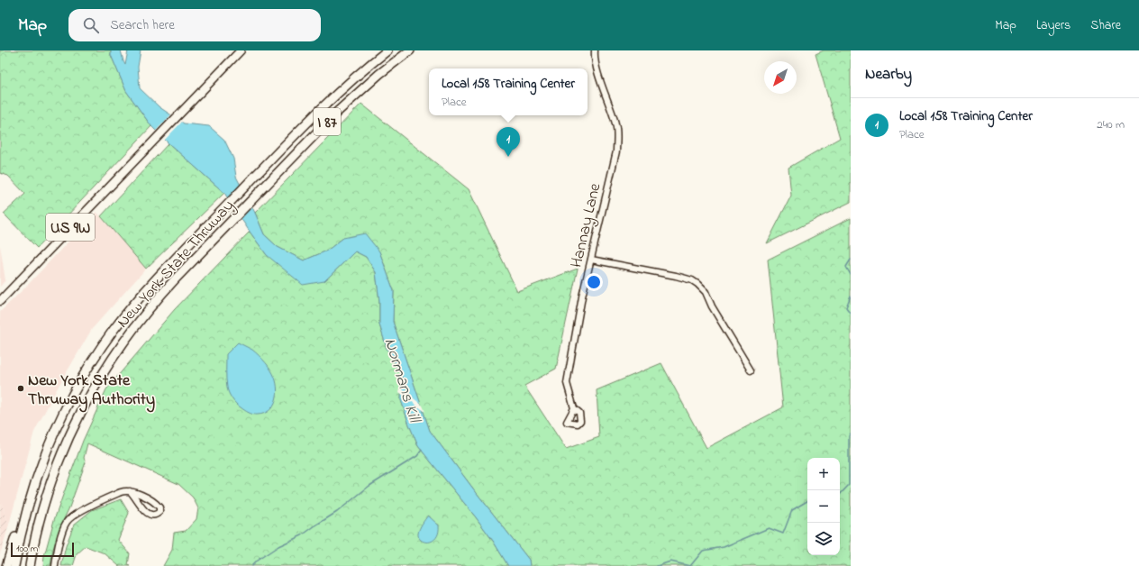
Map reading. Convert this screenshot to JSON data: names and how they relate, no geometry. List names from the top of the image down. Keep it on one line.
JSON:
{"streets":{"highway":["I 87","New York State Thruway"],"main road":["US 9W"],"street":["Hannay Lane"]},"water":["Normans Kill"],"places":["New York State Thruway Authority"],"scale_bar":"100 m","north":"bottom left","page":{"header":"Map","search":"Search here","nav":["Map","Layers","Share"],"heading":"Nearby","popup":["Local 158 Training Center","Place"],"list":[{"mark":"1","name":"Local 158 Training Center","note":"Place","value":"240 m"}],"pins":"1","map_buttons":["+","−"],"scale":"100 m"}}
